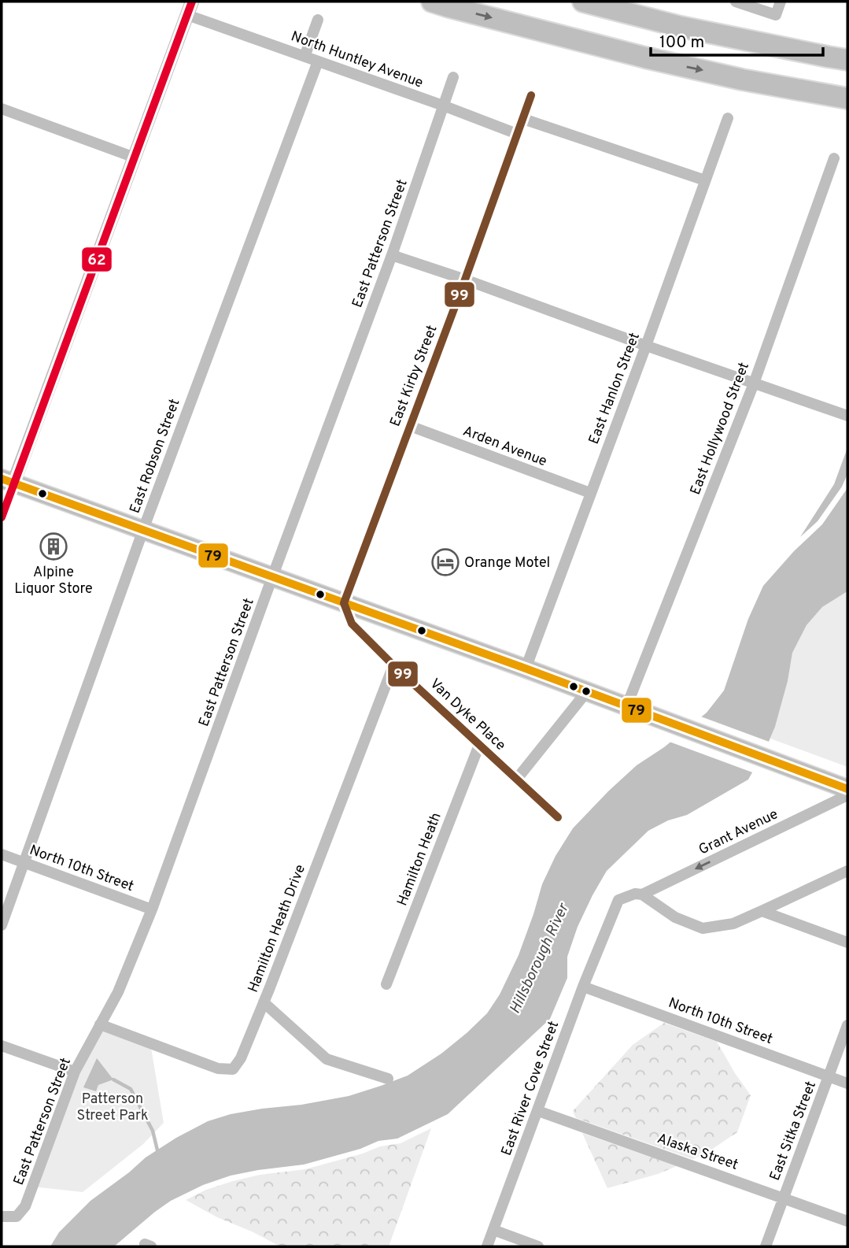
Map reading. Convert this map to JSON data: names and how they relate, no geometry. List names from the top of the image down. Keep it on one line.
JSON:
{"streets":{"street":["North Huntley Avenue","East Patterson Street","East Kirby Street","East Hanlon Street","East Hollywood Street","Arden Avenue","East Robson Street","Van Dyke Place","Grant Avenue","Hamilton Heath","North 10th Street","Hamilton Heath Drive","East River Cove Street","East Sitka Street","Alaska Street"]},"crossings":[["North Huntley Avenue","East Patterson Street"],["North Huntley Avenue","East Kirby Street"],["North Huntley Avenue","East Robson Street"],["East Patterson Street","North 10th Street"],["East Patterson Street","Hamilton Heath Drive"],["East Kirby Street","Arden Avenue"],["East Kirby Street","Van Dyke Place"],["East Hanlon Street","Arden Avenue"],["East Robson Street","North 10th Street"],["Van Dyke Place","Hamilton Heath"],["Van Dyke Place","Hamilton Heath Drive"],["Grant Avenue","East River Cove Street"],["North 10th Street","East River Cove Street"],["North 10th Street","East Sitka Street"],["East River Cove Street","Alaska Street"],["East Sitka Street","Alaska Street"]],"water":["Hillsborough River"],"parks":["Patterson Street Park"],"places":{"building":["Alpine Liquor Store"],"hotel":["Orange Motel"]},"lines":["transit line 62","transit line 99","transit line 79"],"scale_bar":"100 m"}
